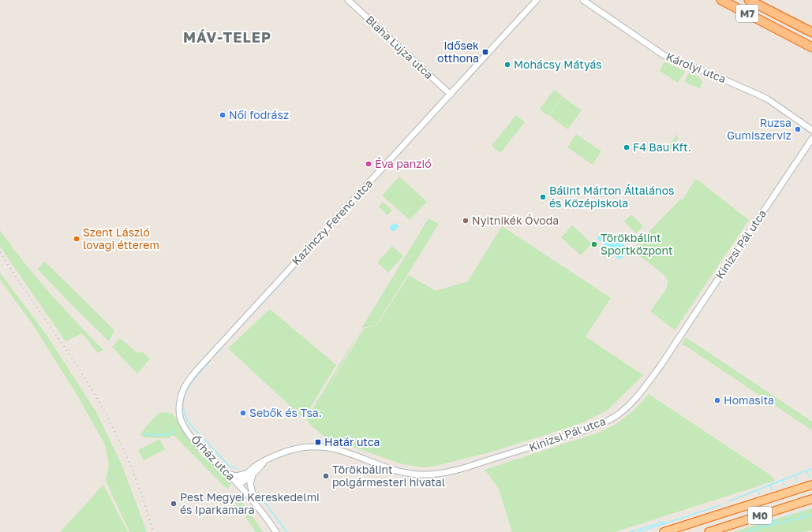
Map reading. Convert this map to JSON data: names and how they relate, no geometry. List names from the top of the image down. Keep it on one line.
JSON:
{"streets":{"highway":["M7","M0"],"street":["Blaha Lujza utca","Károlyi utca","Kazinczy Ferenc utca","Kinizsi Pál utca","Őrház utca"]},"crossings":[["Blaha Lujza utca","Kazinczy Ferenc utca"],["Kazinczy Ferenc utca","Őrház utca"],["Kinizsi Pál utca","Őrház utca"]],"districts":["MÁV-TELEP"],"places":{"transit":["Idősek otthona","Határ utca"],"other":["Mohácsy Mátyás","Női fodrász","Ruzsa Gumiszerviz","F4 Bau Kft.","Éva panzió","Bálint Márton Általános és Középiskola","Nyitnikék Óvoda","Szent László lovagi étterem","Törökbálint Sportközpont","Homasita","Sebők és Tsa.","Törökbálint polgármesteri hivatal","Pest Megyei Kereskedelmi és Iparkamara"]}}
